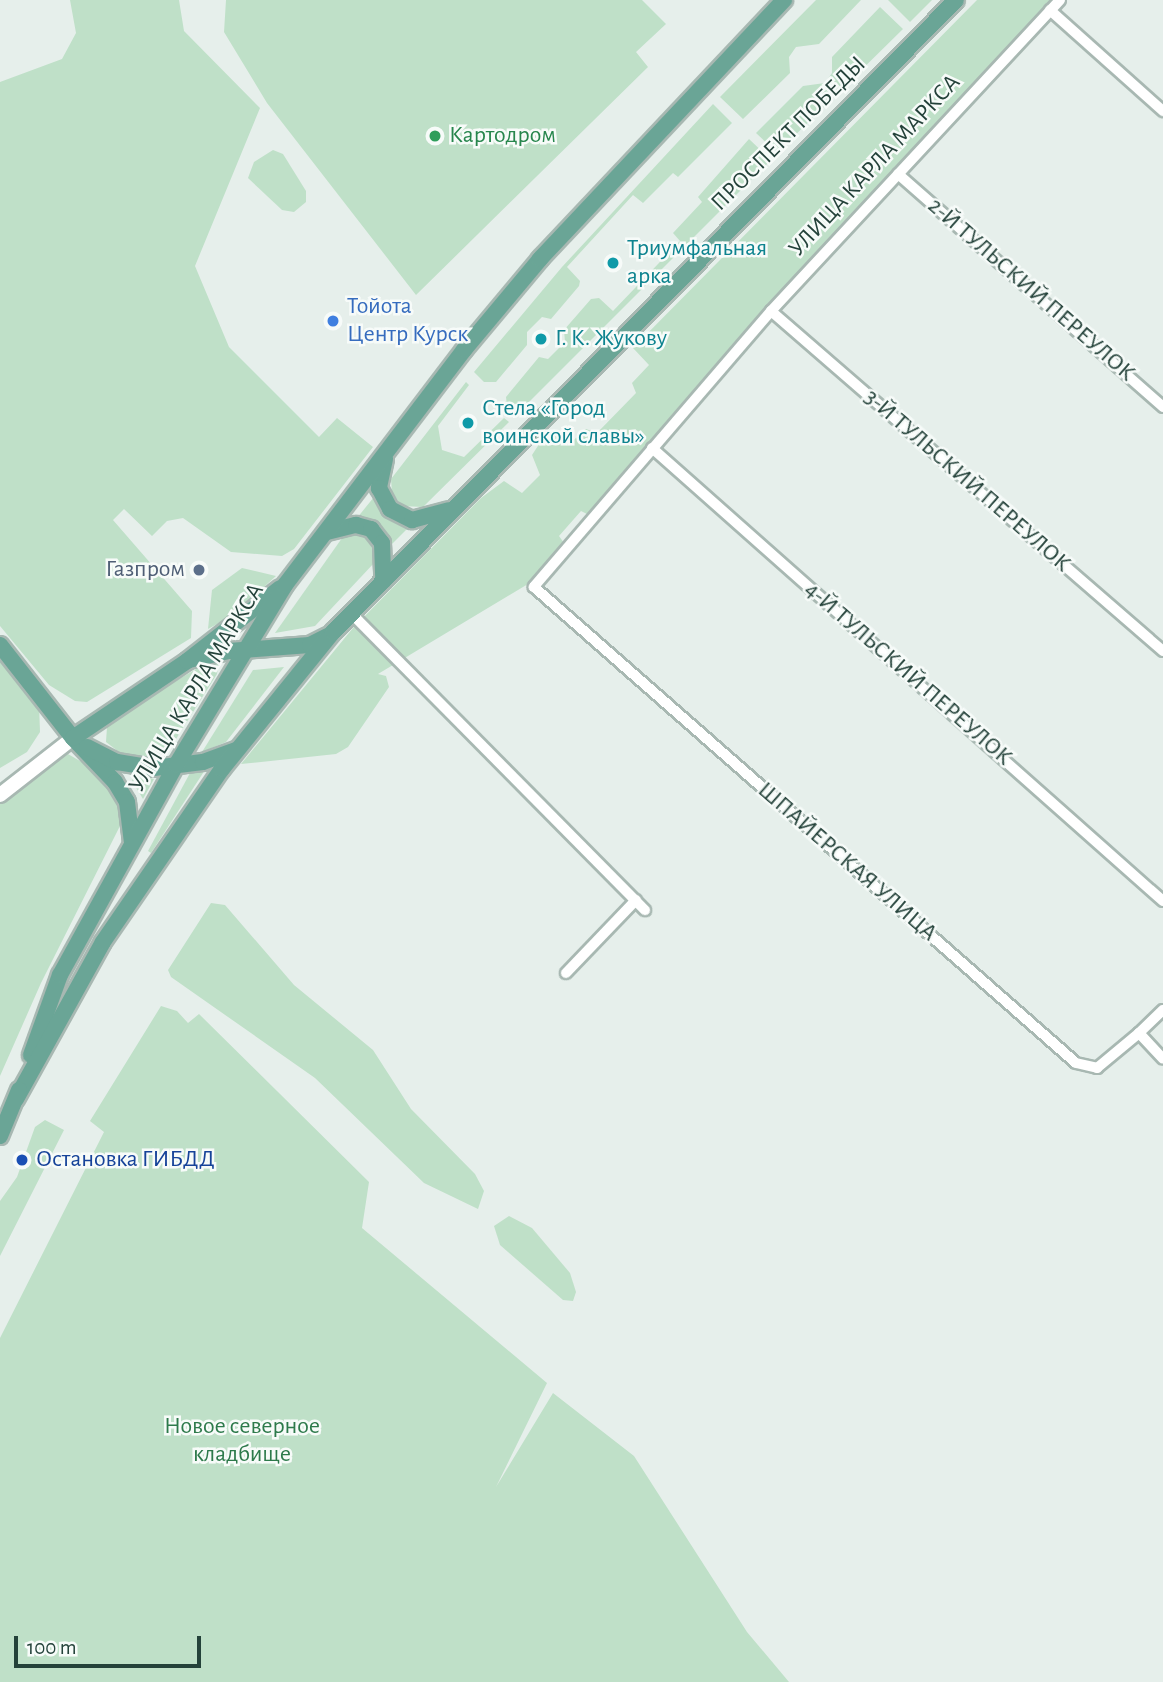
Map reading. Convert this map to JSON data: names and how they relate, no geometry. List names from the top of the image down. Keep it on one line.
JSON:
{"streets":{"main road":["ПРОСПЕКТ ПОБЕДЫ","УЛИЦА КАРЛА МАРКСА"],"street":["2-Й ТУЛЬСКИЙ ПЕРЕУЛОК","3-Й ТУЛЬСКИЙ ПЕРЕУЛОК","4-Й ТУЛЬСКИЙ ПЕРЕУЛОК","ШПАЙЕРСКАЯ УЛИЦА"]},"crossings":[["ПРОСПЕКТ ПОБЕДЫ","УЛИЦА КАРЛА МАРКСА"],["УЛИЦА КАРЛА МАРКСА","2-Й ТУЛЬСКИЙ ПЕРЕУЛОК"],["УЛИЦА КАРЛА МАРКСА","3-Й ТУЛЬСКИЙ ПЕРЕУЛОК"],["УЛИЦА КАРЛА МАРКСА","4-Й ТУЛЬСКИЙ ПЕРЕУЛОК"],["УЛИЦА КАРЛА МАРКСА","ШПАЙЕРСКАЯ УЛИЦА"]],"parks":["Новое северное кладбище"],"places":["Картодром","Триумфальная арка","Тойота Центр Курск","Г. К. Жукову","Стела «Город воинской славы»","Газпром","Остановка ГИБДД"],"scale_bar":"100 m"}
